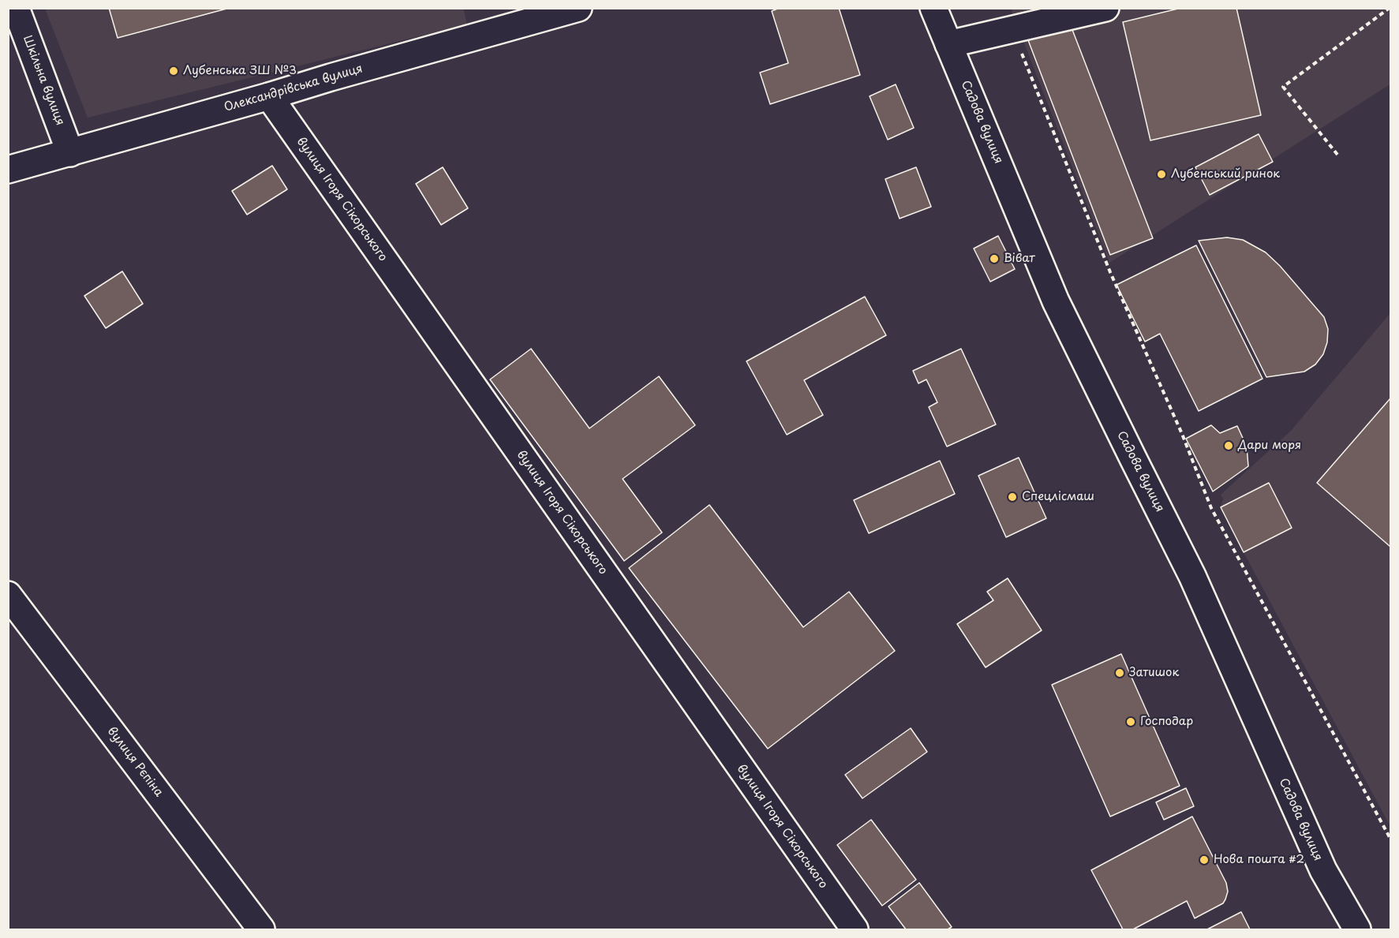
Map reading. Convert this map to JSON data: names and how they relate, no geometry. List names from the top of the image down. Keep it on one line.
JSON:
{"streets":{"main road":["Шкільна вулиця","Олександрівська вулиця","Садова вулиця","вулиця Ігоря Сікорського","вулиця Рєпіна"]},"crossings":[["Шкільна вулиця","Олександрівська вулиця"],["Олександрівська вулиця","вулиця Ігоря Сікорського"]],"places":["Лубенська ЗШ №3","Лубенський ринок","Віват","Дари моря","Спецлісмаш","Затишок","Господар","Нова пошта #2"]}
